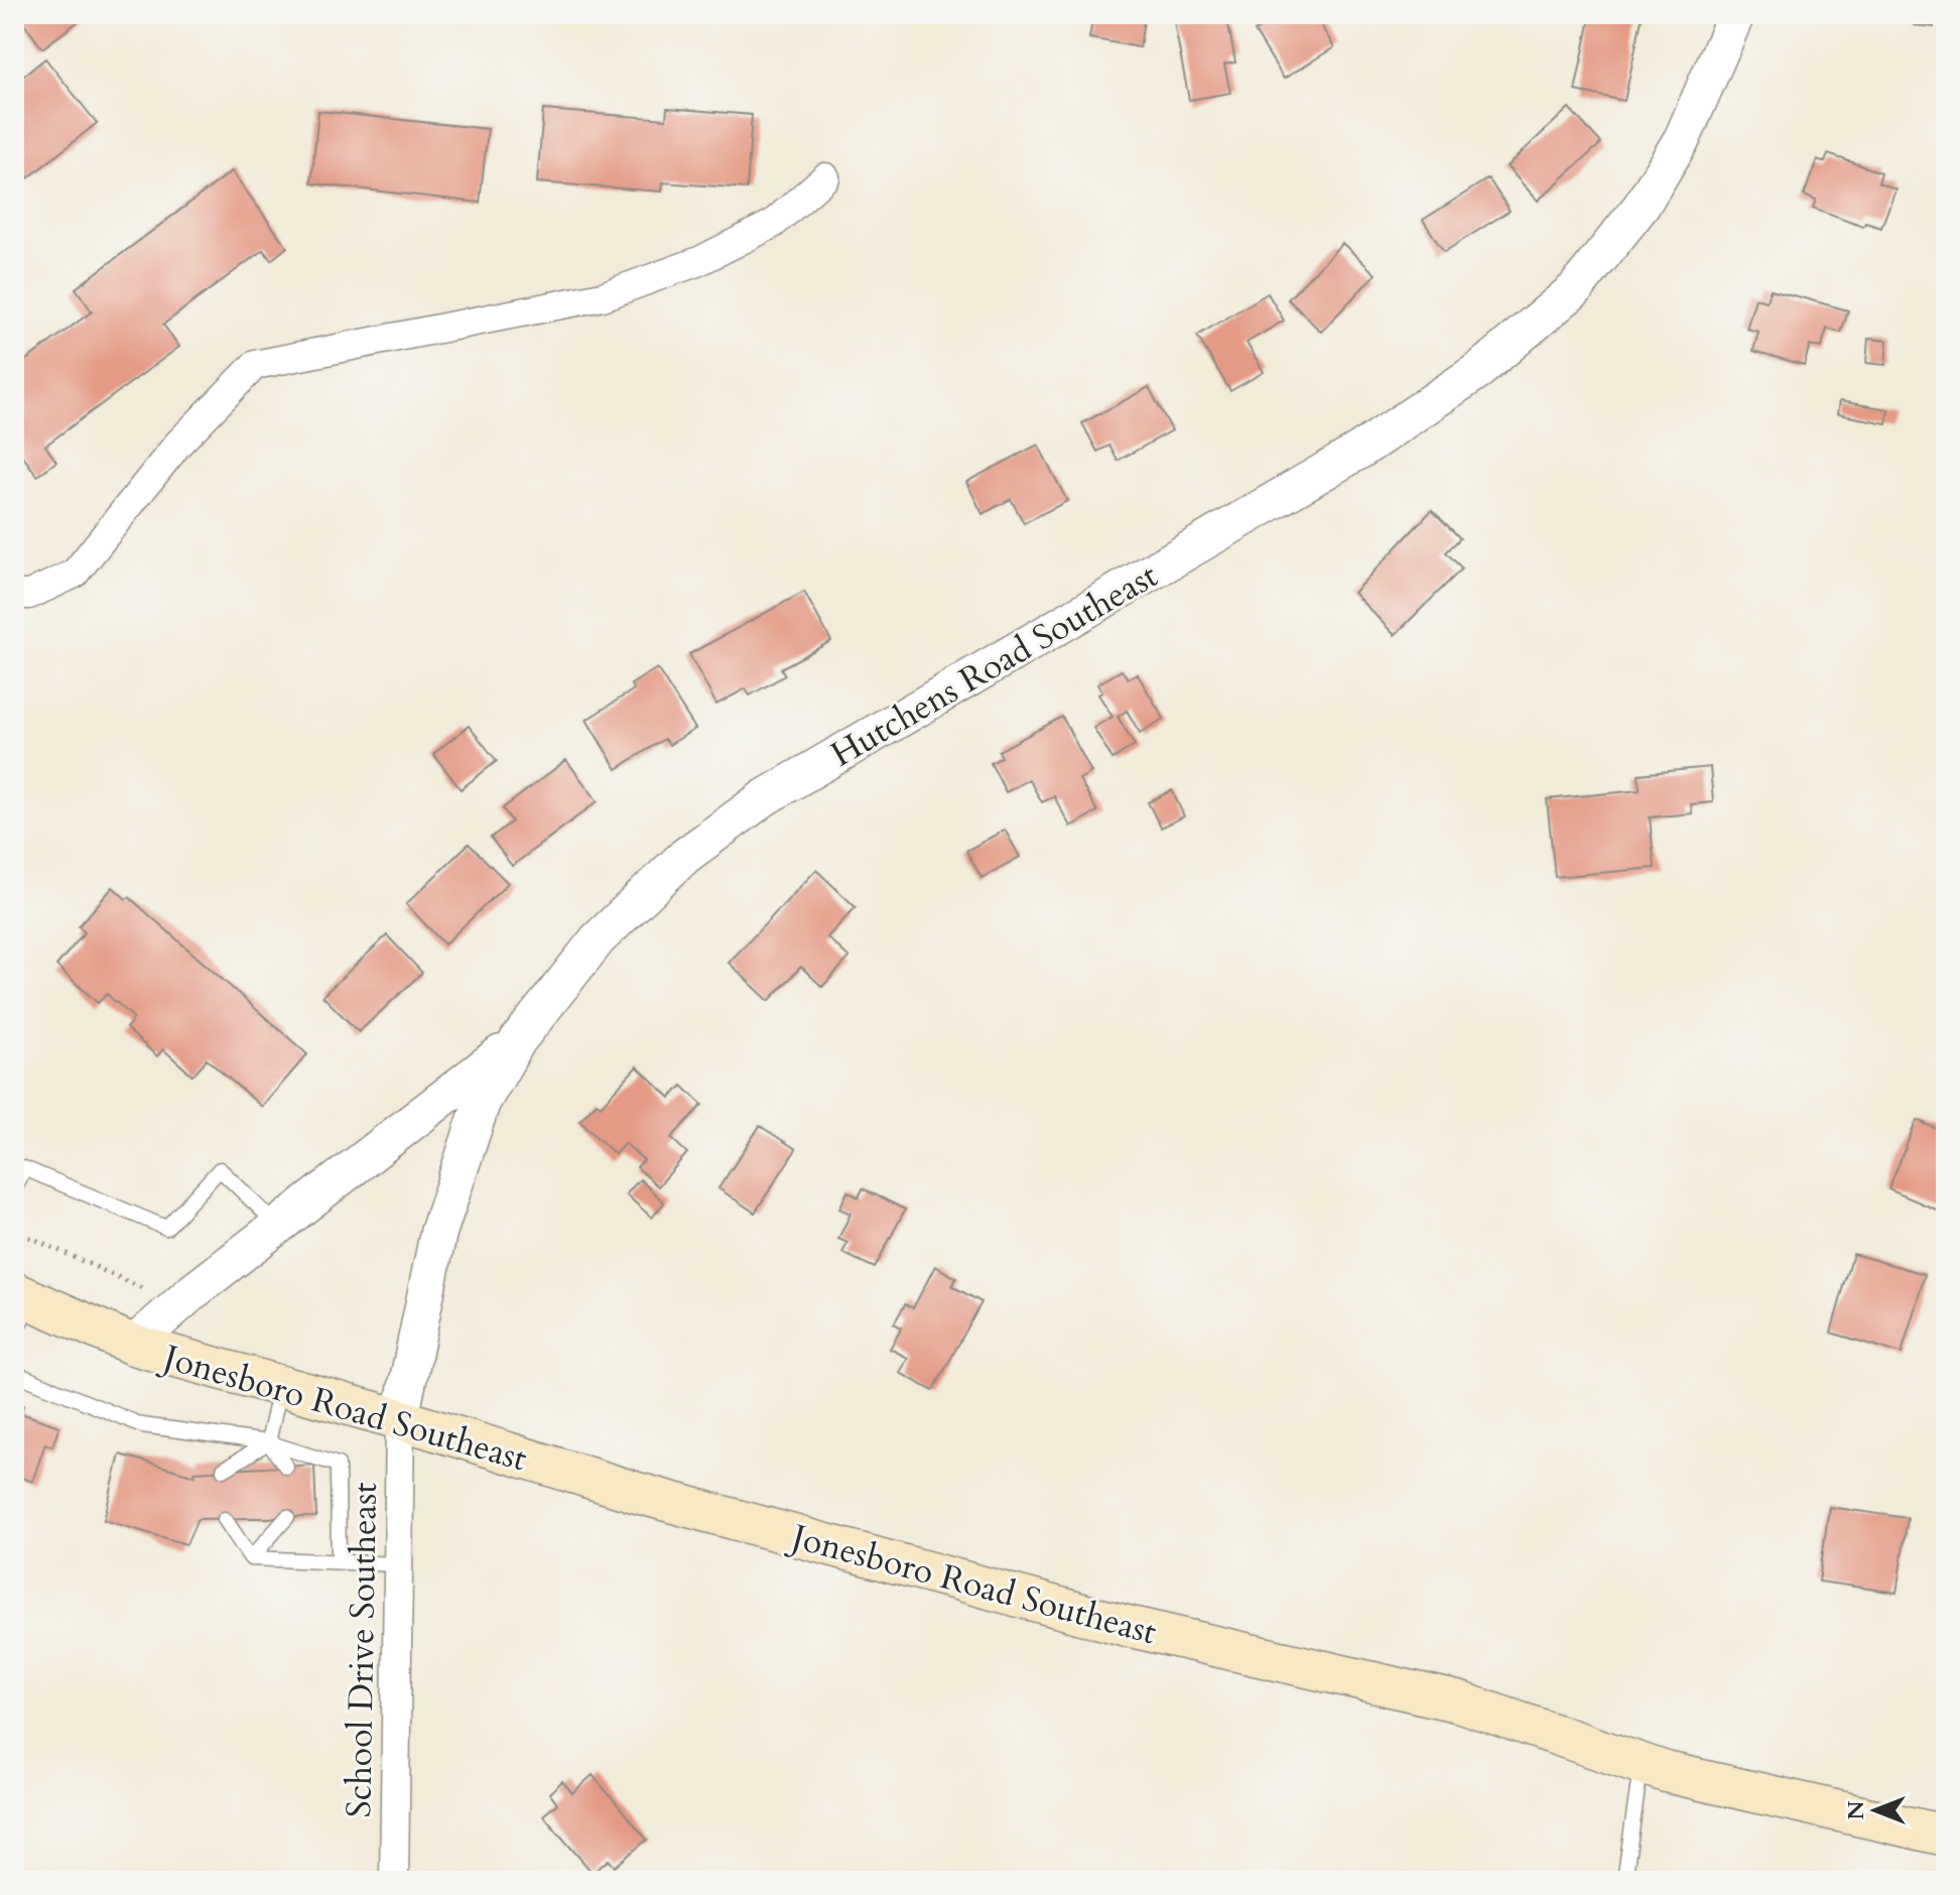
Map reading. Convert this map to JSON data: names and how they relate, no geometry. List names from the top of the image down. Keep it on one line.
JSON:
{"streets":{"main road":["Jonesboro Road Southeast"],"street":["Hutchens Road Southeast","School Drive Southeast"]},"crossings":[["Hutchens Road Southeast","Jonesboro Road Southeast"],["Hutchens Road Southeast","School Drive Southeast"],["Jonesboro Road Southeast","School Drive Southeast"]],"north":"left"}
